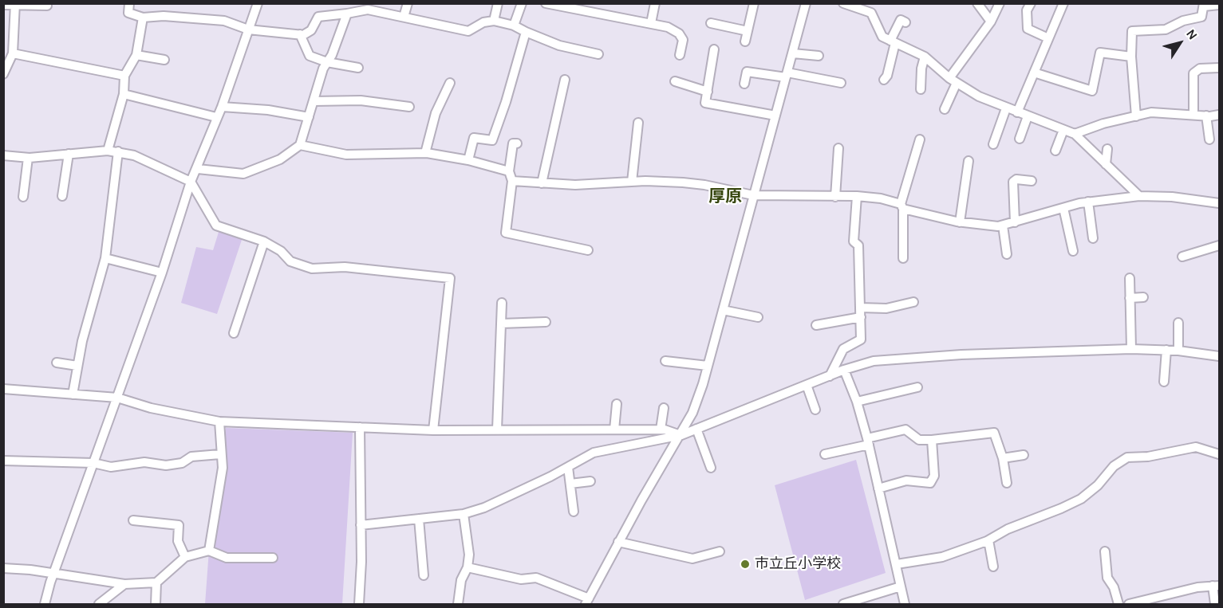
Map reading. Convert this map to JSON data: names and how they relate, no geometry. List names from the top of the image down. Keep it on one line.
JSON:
{"districts":["厚原"],"places":["市立丘小学校"],"north":"top right"}
